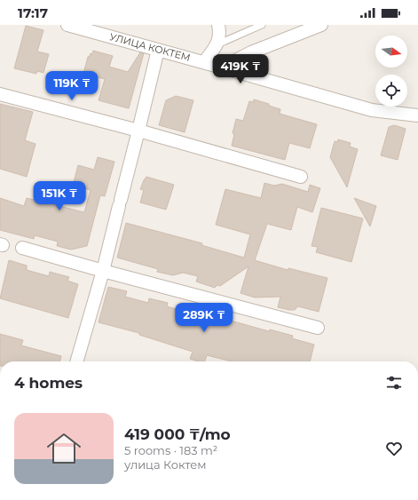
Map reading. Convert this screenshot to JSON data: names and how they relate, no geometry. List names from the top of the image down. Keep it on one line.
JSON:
{"streets":{"street":["УЛИЦА КОКТЕМ"]},"north":"right","page":{"status":"17:17","price":["419K ₸","119K ₸","151K ₸","289K ₸"],"heading":"4 homes","list":[{"name":"419 000 ₸/mo","note":"5 rooms · 183 m² · улица Коктем"}]}}
